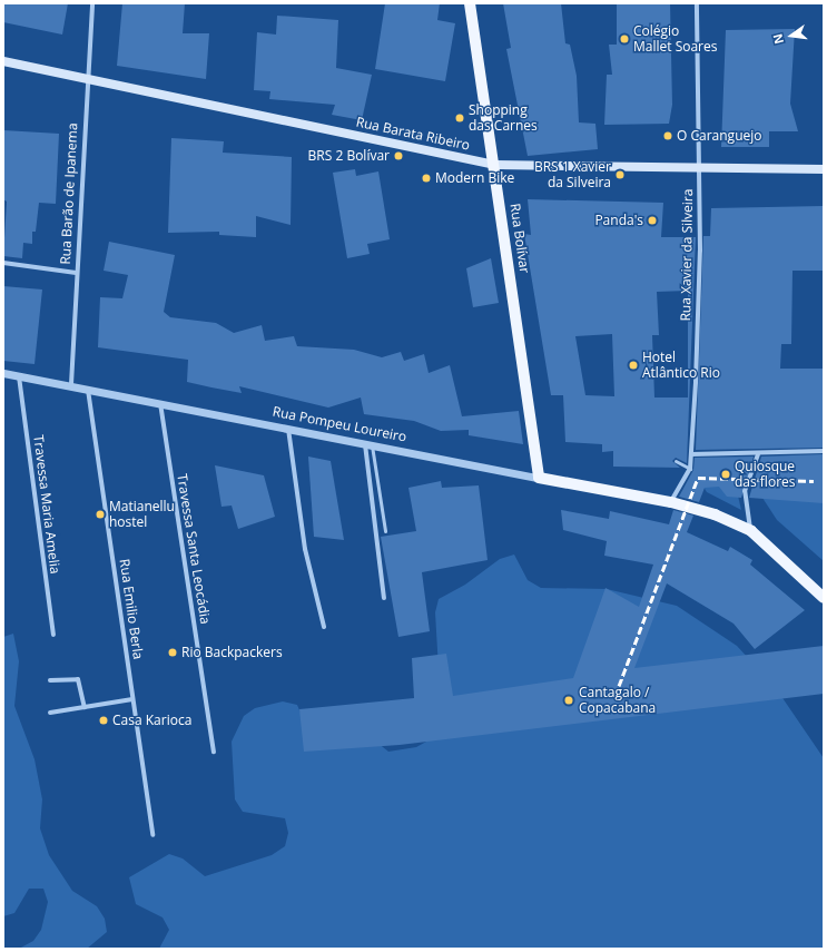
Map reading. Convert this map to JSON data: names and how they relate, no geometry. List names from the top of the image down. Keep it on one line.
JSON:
{"streets":{"main road":["Rua Barata Ribeiro","Rua Bolívar","Rua Pompeu Loureiro"],"street":["Rua Barão de Ipanema","Rua Xavier da Silveira","Travessa Maria Amelia","Travessa Santa Leocádia","Rua Emilio Berla"]},"crossings":[["Rua Barata Ribeiro","Rua Barão de Ipanema"],["Rua Barata Ribeiro","Rua Bolívar"],["Rua Barata Ribeiro","Rua Xavier da Silveira"],["Rua Barão de Ipanema","Rua Pompeu Loureiro"],["Rua Bolívar","Rua Pompeu Loureiro"],["Rua Xavier da Silveira","Rua Pompeu Loureiro"],["Rua Pompeu Loureiro","Travessa Maria Amelia"],["Rua Pompeu Loureiro","Travessa Santa Leocádia"],["Rua Pompeu Loureiro","Rua Emilio Berla"]],"places":["Colégio Mallet Soares","Shopping das Carnes","O Caranguejo","BRS 2 Bolívar","BRS 1 Xavier da Silveira","Modern Bike","Panda's","Hotel Atlântico Rio","Quiosque das flores","Matianellu hostel","Rio Backpackers","Cantagalo / Copacabana","Casa Karioca"],"north":"left"}
